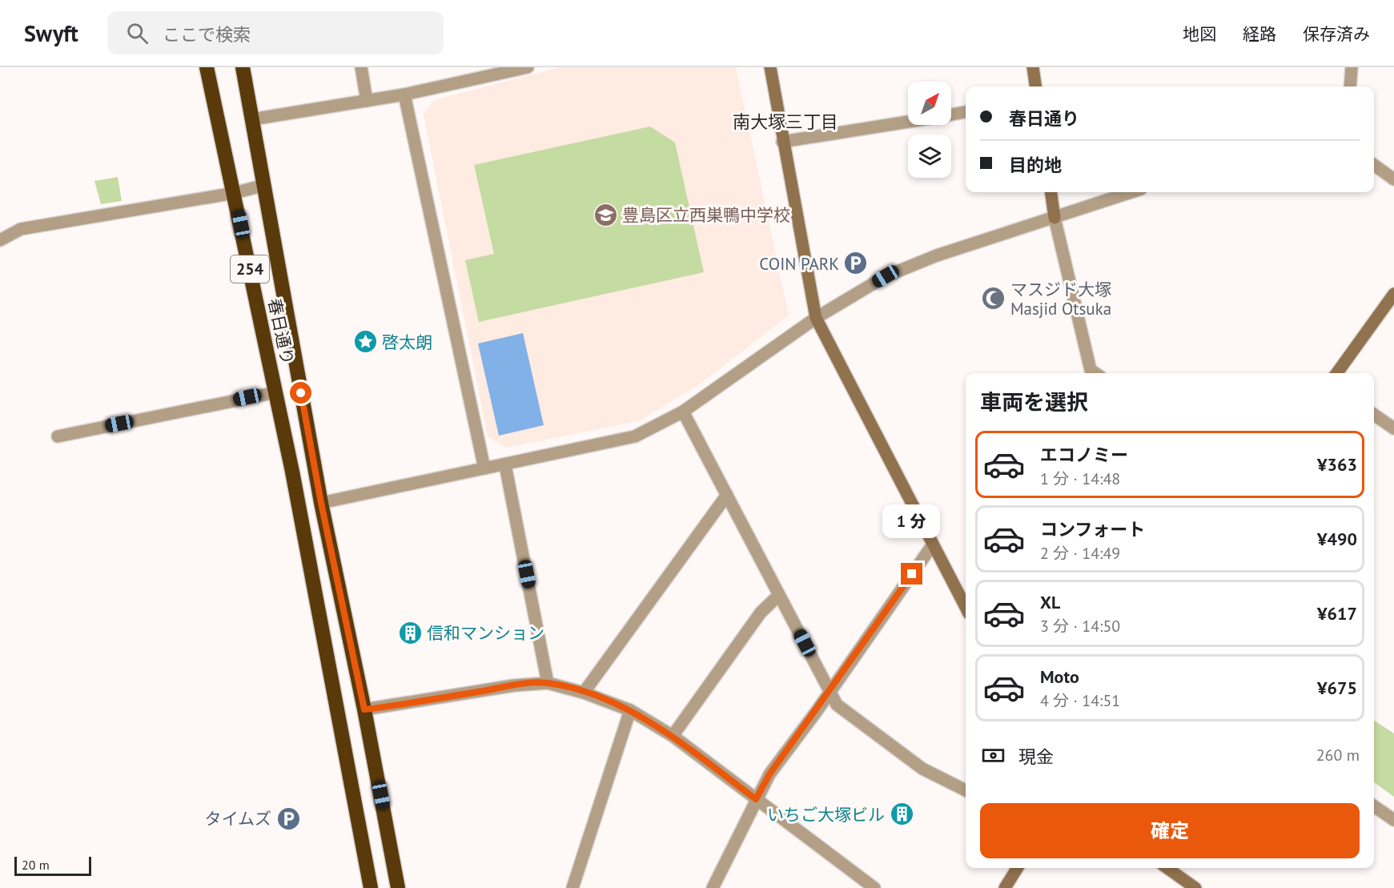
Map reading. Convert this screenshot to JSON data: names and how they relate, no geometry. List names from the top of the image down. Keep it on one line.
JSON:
{"streets":{"highway":["254","春日通り"]},"districts":["南大塚三丁目"],"places":{"school or university":["豊島区立西巣鴨中学校"],"parking":["COIN PARK","タイムズ"],"mosque":["マスジド大塚 Masjid Otsuka"],"place":["啓太朗"],"building":["信和マンション","いちご大塚ビル"]},"scale_bar":"20 m","north":"top right","page":{"header":"Swyft","search":"ここで検索","nav":["地図","経路","保存済み"],"banner":["春日通り","目的地"],"heading":"車両を選択","list":[{"name":"エコノミー","note":"1 分 · 14:48","value":"¥363"},{"name":"コンフォート","note":"2 分 · 14:49","value":"¥490"},{"name":"XL","note":"3 分 · 14:50","value":"¥617"},{"name":"Moto","note":"4 分 · 14:51","value":"¥675"}],"bubble":"1 分","pay":["現金","260 m"],"buttons":"確定","scale":"20 m"}}
